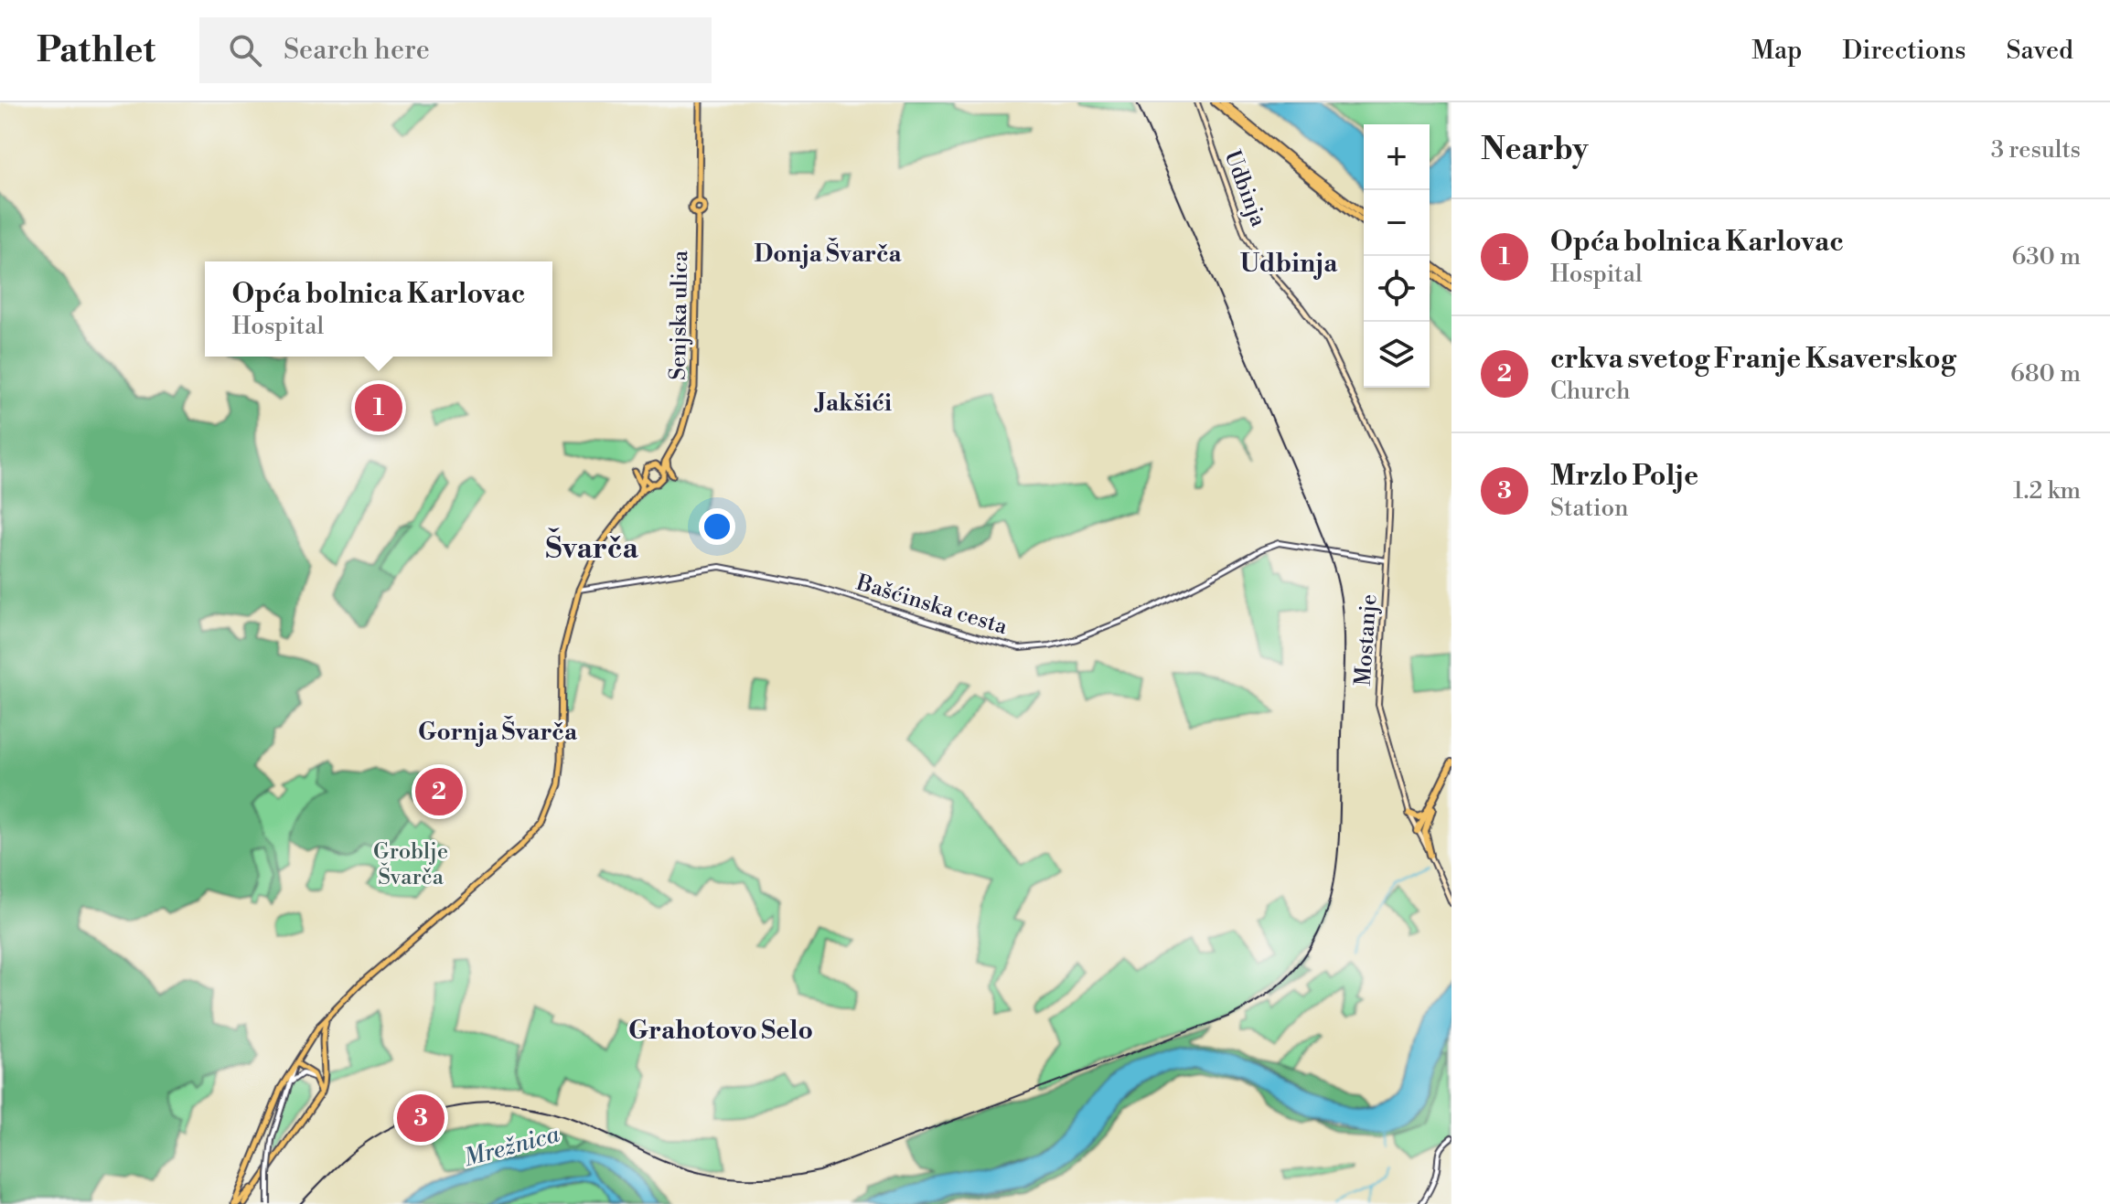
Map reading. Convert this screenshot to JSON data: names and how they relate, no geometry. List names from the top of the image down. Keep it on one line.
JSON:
{"streets":{"main road":["Udbinja","Senjska ulica","Mostanje"],"street":["Bašćinska cesta"]},"crossings":[["Udbinja","Mostanje"],["Bašćinska cesta","Mostanje"]],"districts":["Donja Švarča","Udbinja","Jakšići","Švarča","Gornja Švarča","Grahotovo Selo"],"water":["Mrežnica"],"parks":["Groblje Švarča"],"page":{"header":"Pathlet","search":"Search here","nav":["Map","Directions","Saved"],"heading":["Nearby","3 results"],"map_buttons":["+","−"],"list":[{"mark":"1","name":"Opća bolnica Karlovac","note":"Hospital","value":"630 m"},{"mark":"2","name":"crkva svetog Franje Ksaverskog","note":"Church","value":"680 m"},{"mark":"3","name":"Mrzlo Polje","note":"Station","value":"1.2 km"}],"popup":["Opća bolnica Karlovac","Hospital"],"pins":["1","2","3"]}}
